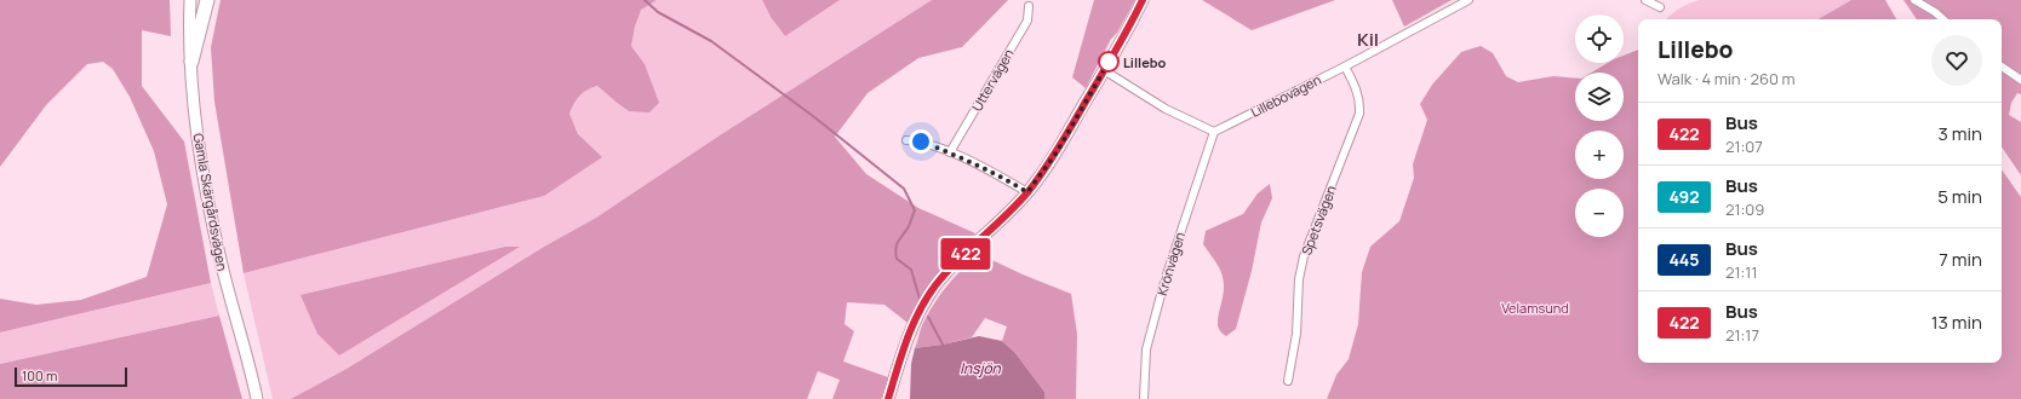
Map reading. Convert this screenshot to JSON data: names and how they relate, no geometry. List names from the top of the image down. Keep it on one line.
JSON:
{"streets":{"main road":["Gamla Skärgårdsvägen"],"street":["Uttervägen","Lillebovägen","Spetsvägen","Krönvägen"]},"crossings":[["Lillebovägen","Spetsvägen"],["Lillebovägen","Krönvägen"]],"districts":["Kil"],"water":["Insjön"],"parks":["Velamsund"],"places":["Lillebo"],"lines":["bus line 422"],"scale_bar":"100 m","page":{"on_map":"422","map_buttons":["+","−"],"heading":["Lillebo","Walk · 4 min · 260 m"],"list":[{"mark":"422","name":"Bus","note":"21:07","value":"3 min"},{"mark":"492","name":"Bus","note":"21:09","value":"5 min"},{"mark":"445","name":"Bus","note":"21:11","value":"7 min"},{"mark":"422","name":"Bus","note":"21:17","value":"13 min"}],"scale":"100 m"}}
